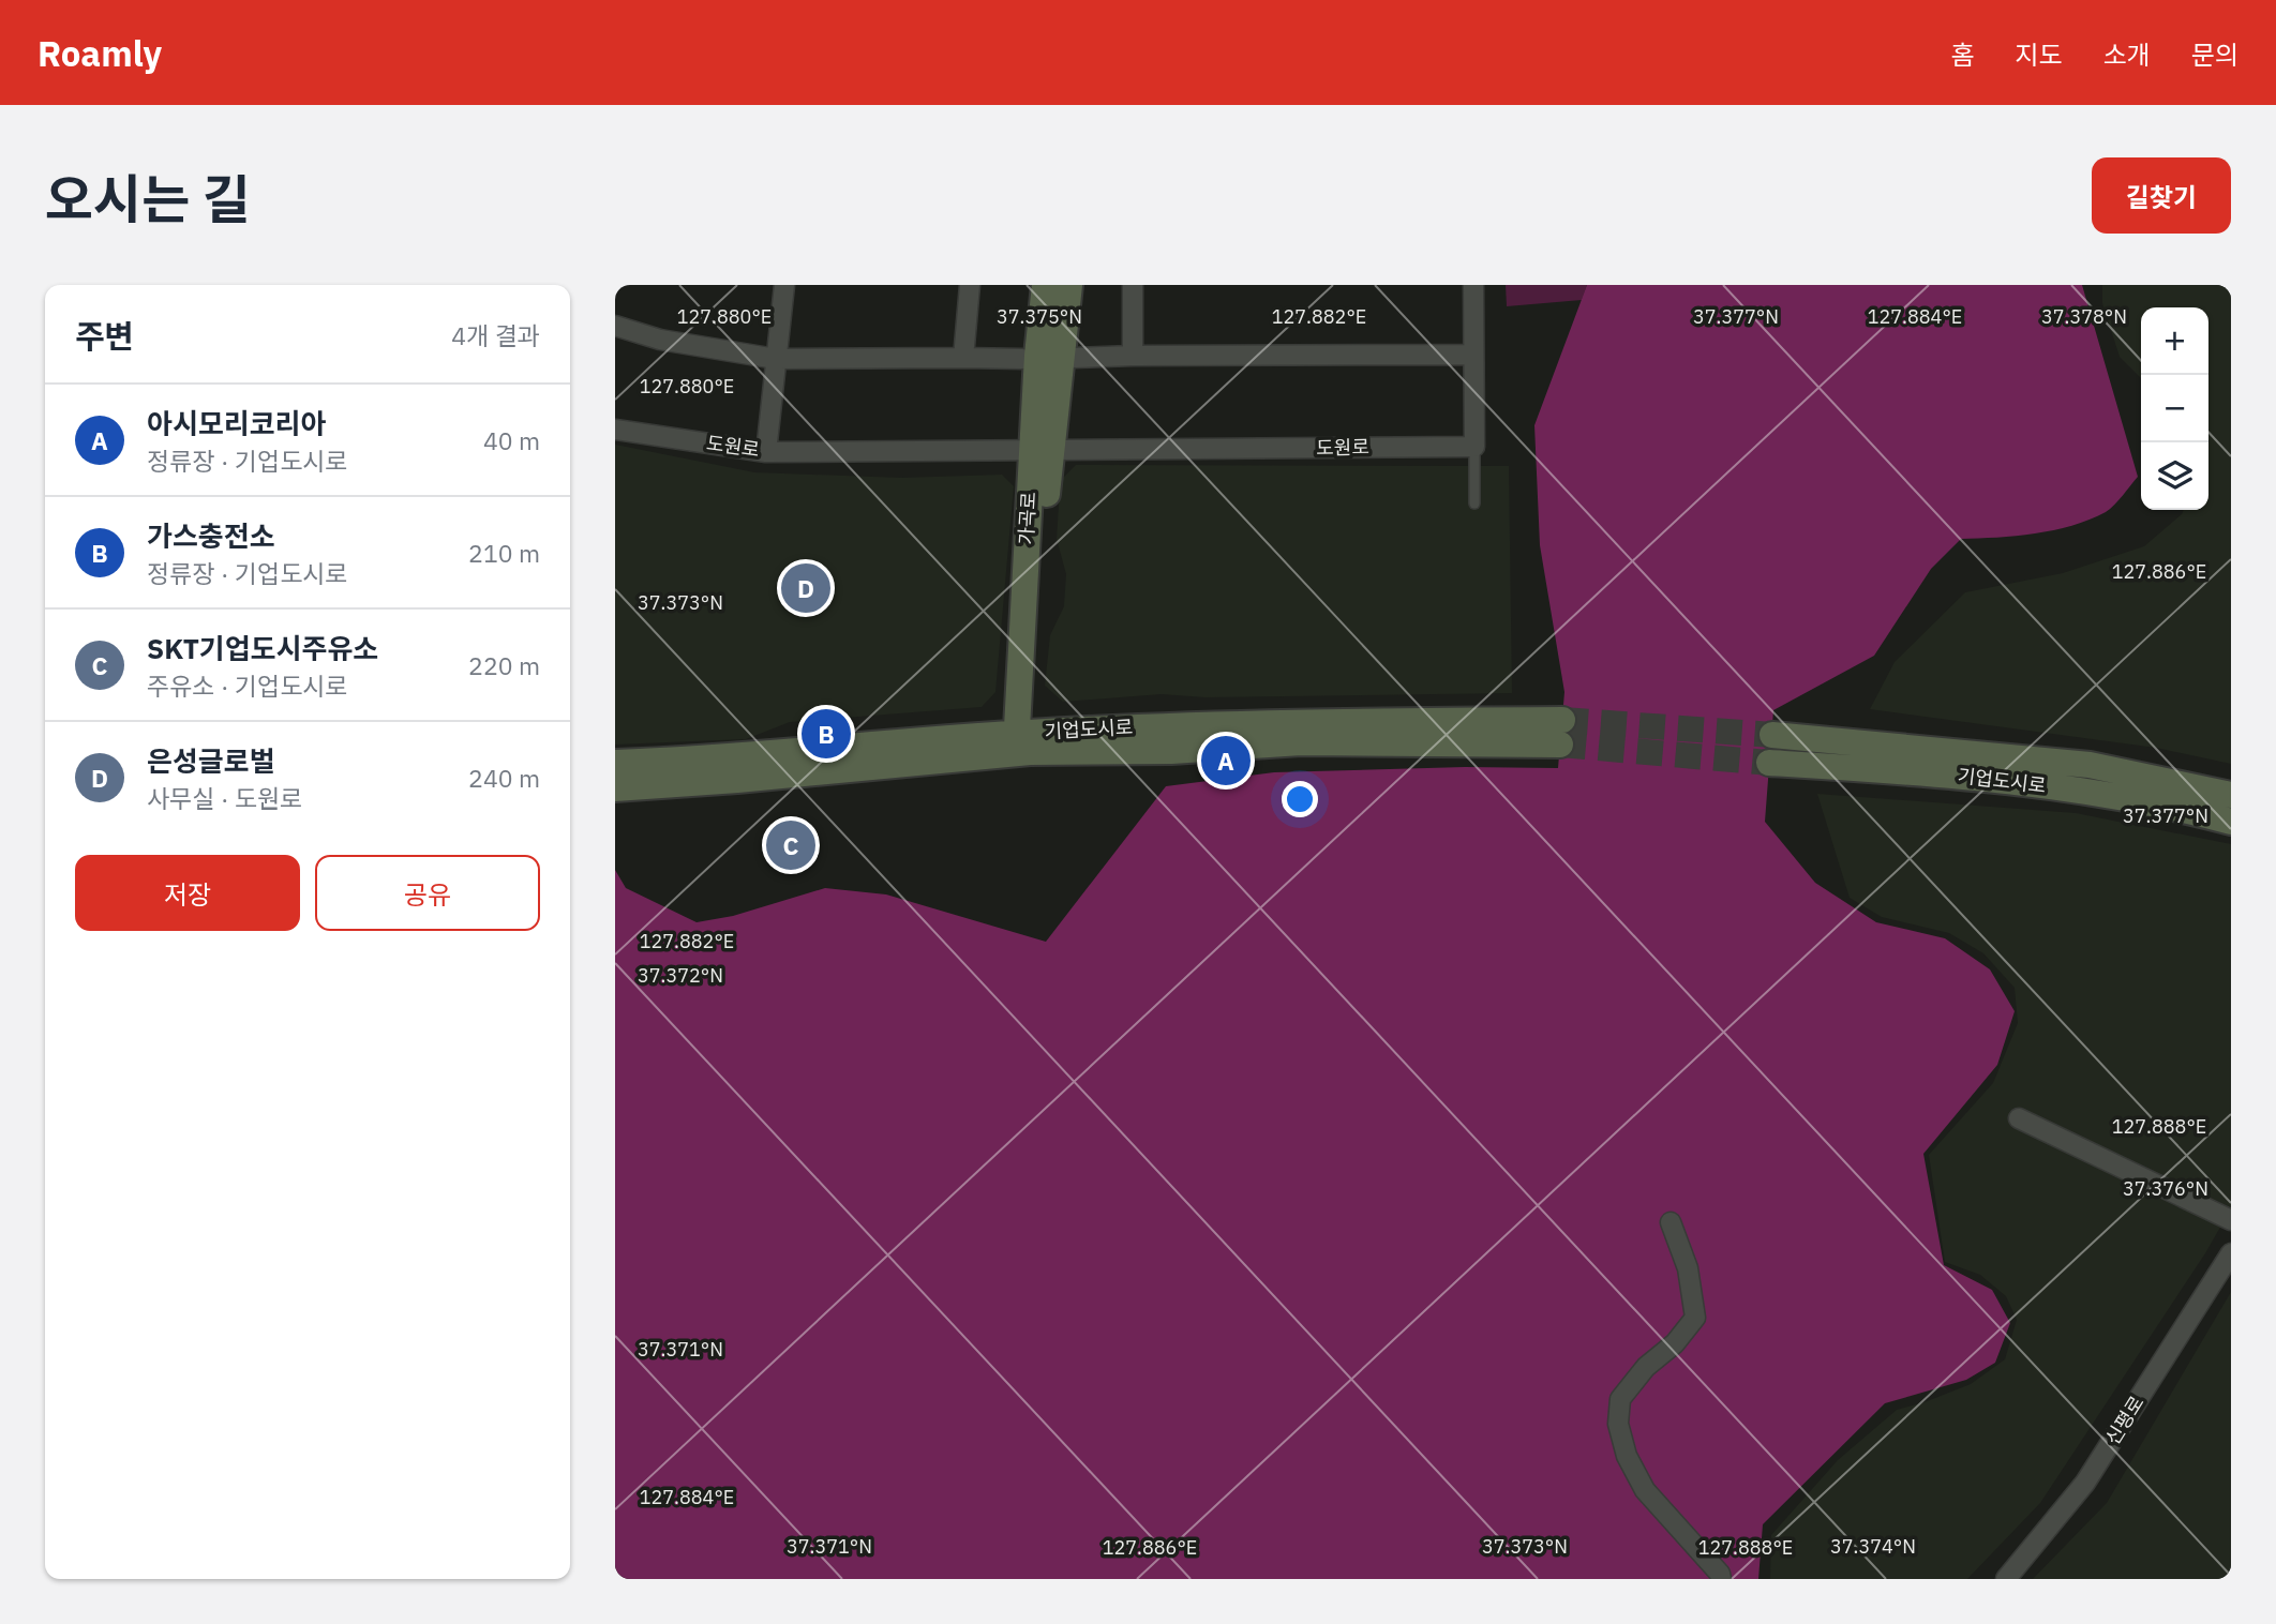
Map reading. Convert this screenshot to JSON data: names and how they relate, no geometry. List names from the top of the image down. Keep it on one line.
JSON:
{"streets":{"street":["도원로","가곡로","기업도시로","신평로"]},"crossings":[["도원로","가곡로"],["가곡로","기업도시로"]],"page":{"header":"Roamly","nav":["홈","지도","소개","문의"],"title":"오시는 길","buttons":["길찾기",["저장","공유"]],"heading":["주변","4개 결과"],"map_buttons":["+","−"],"list":[{"mark":"A","name":"아시모리코리아","note":"정류장 · 기업도시로","value":"40 m"},{"mark":"B","name":"가스충전소","note":"정류장 · 기업도시로","value":"210 m"},{"mark":"C","name":"SKT기업도시주유소","note":"주유소 · 기업도시로","value":"220 m"},{"mark":"D","name":"은성글로벌","note":"사무실 · 도원로","value":"240 m"}],"pins":["D","B","A","C"]},"coordinates":["127.880°E","127.882°E","127.884°E","37.377°N","37.378°N","37.375°N","127.886°E","37.373°N","37.372°N","127.888°E","37.376°N","37.371°N","37.374°N"]}
